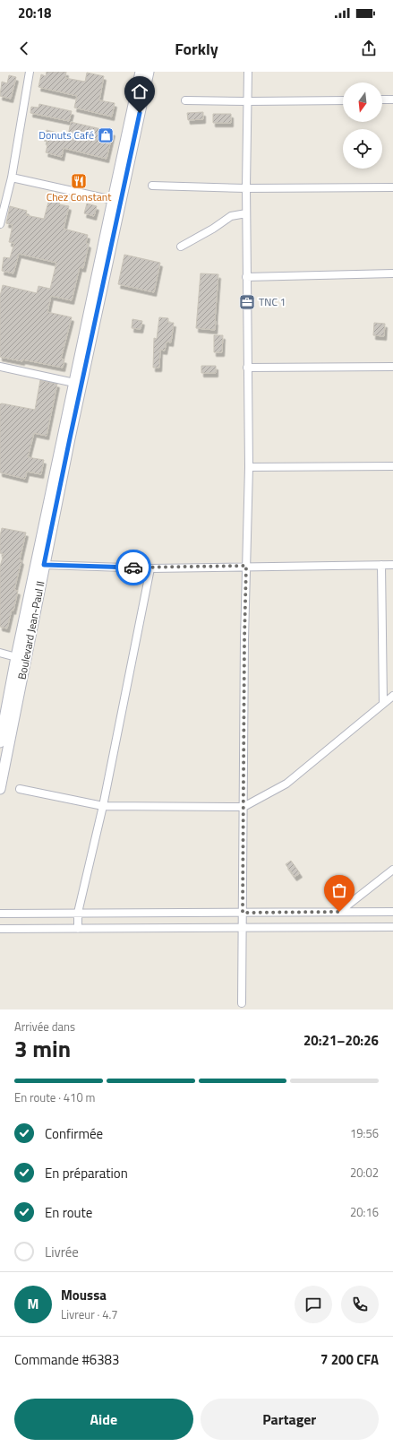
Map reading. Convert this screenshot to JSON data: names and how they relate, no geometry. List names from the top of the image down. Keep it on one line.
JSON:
{"streets":{"main road":["Boulevard Jean-Paul II"]},"places":{"shop":["Donuts Café"],"restaurant":["Chez Constant"],"office":["TNC 1"]},"north":"bottom","page":{"status":"20:18","header":"Forkly","heading":["3 min","Arrivée dans","20:21–20:26"],"panel":["Moussa","Livreur · 4.7","Commande #6383","7 200 CFA"],"bar":"En route · 410 m","list":[["Confirmée","19:56"],["En préparation","20:02"],["En route","20:16"],"Livrée"],"round":"M","buttons":["Aide","Partager"]}}
